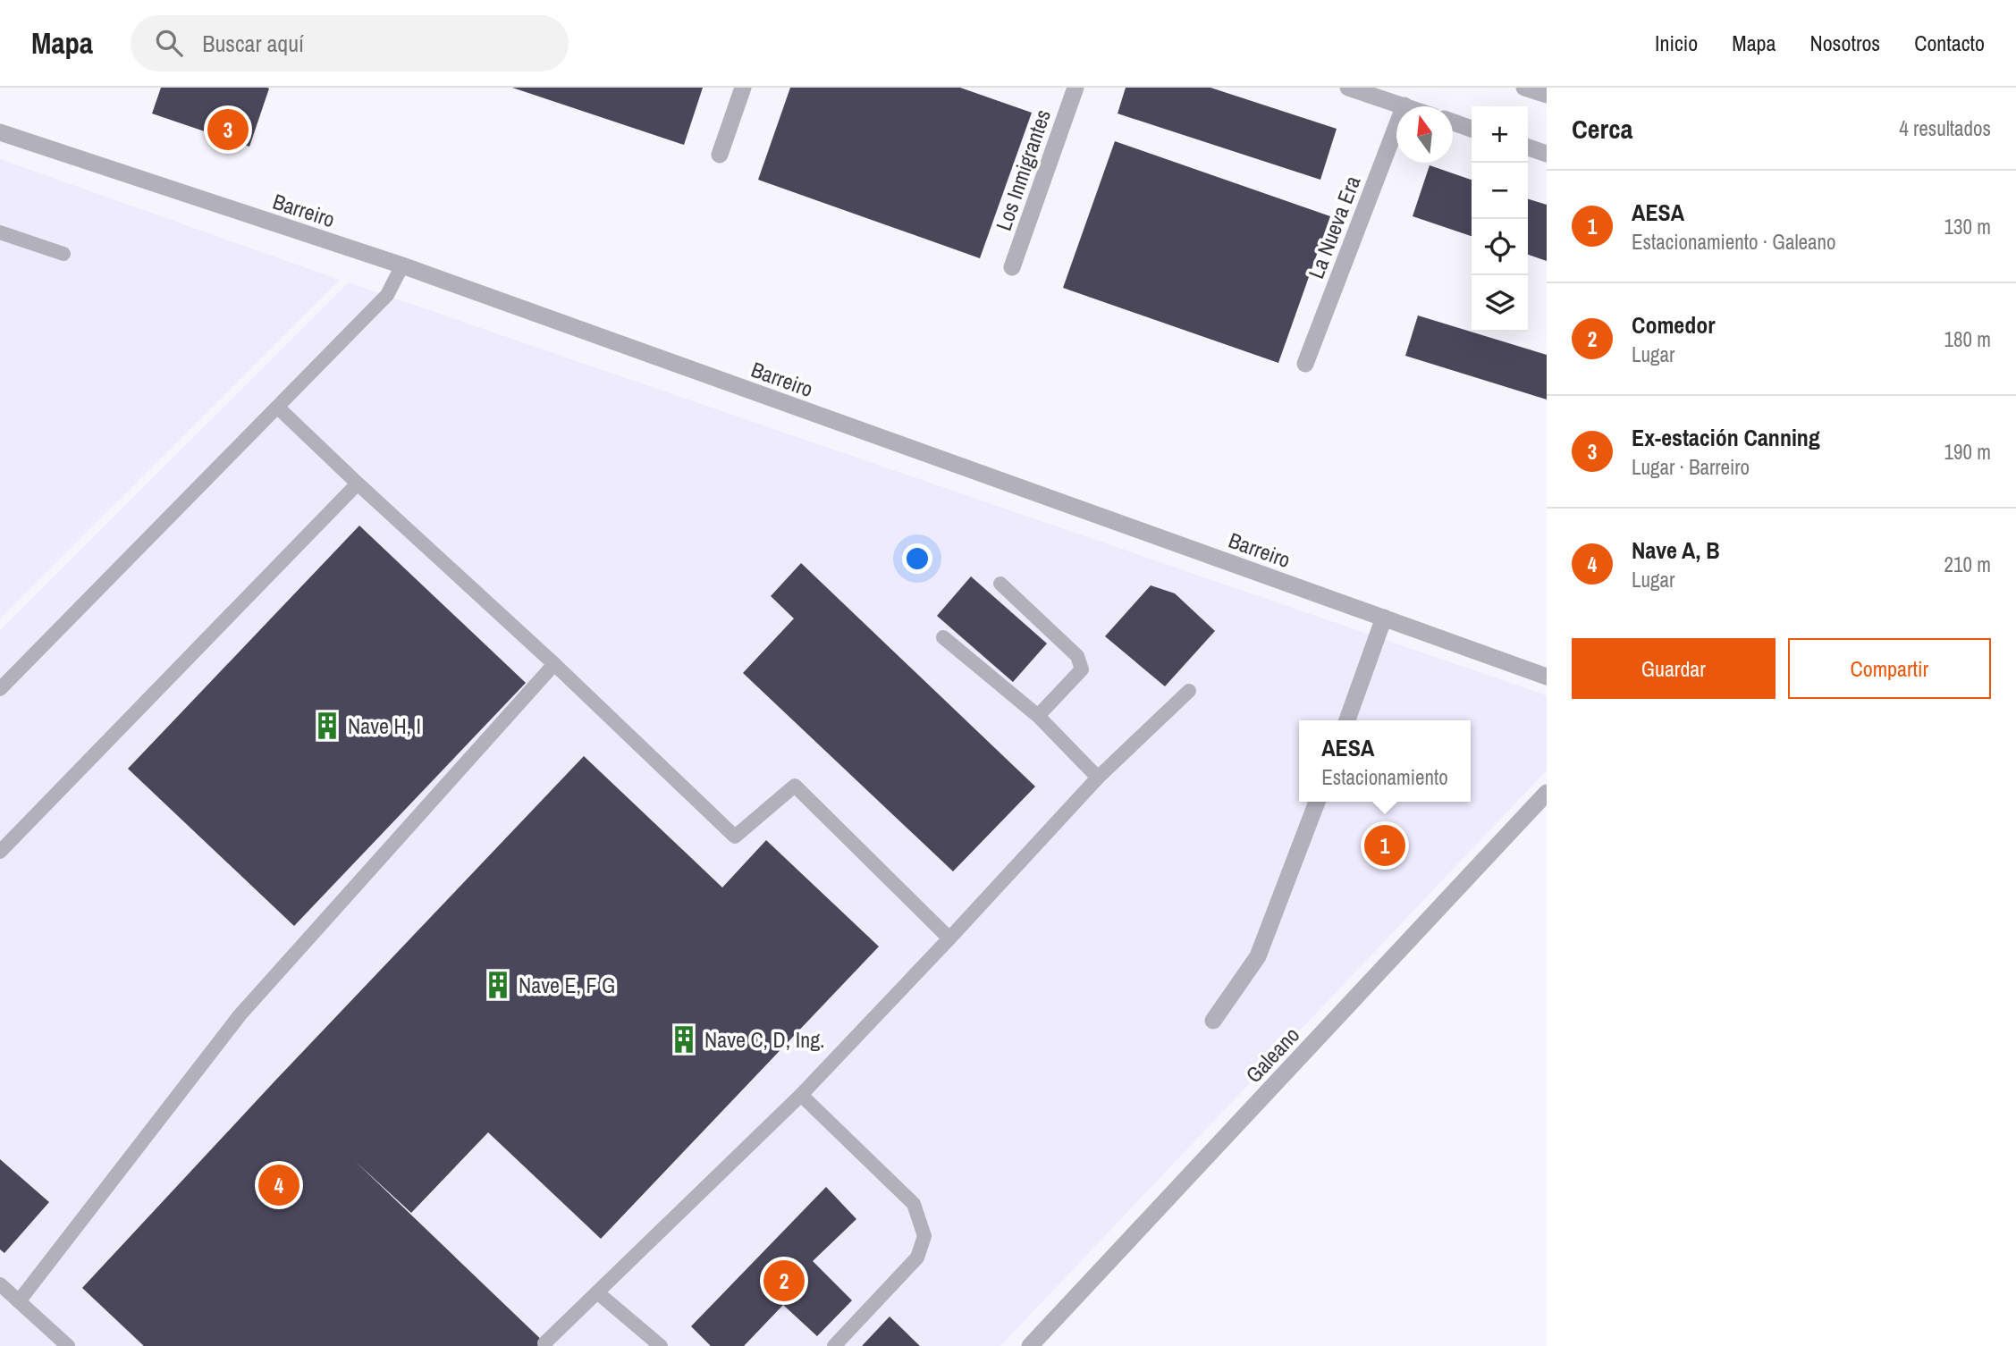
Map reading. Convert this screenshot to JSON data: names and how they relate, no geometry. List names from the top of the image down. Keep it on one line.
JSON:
{"streets":{"street":["Los Inmigrantes","Barreiro","La Nueva Era","Galeano"]},"places":{"building":["Nave H, I","Nave E, F G","Nave C, D, Ing."]},"north":"top","page":{"header":"Mapa","search":"Buscar aquí","nav":["Inicio","Mapa","Nosotros","Contacto"],"heading":["Cerca","4 resultados"],"pins":["3","1","4","2"],"map_buttons":["+","−"],"list":[{"mark":"1","name":"AESA","note":"Estacionamiento · Galeano","value":"130 m"},{"mark":"2","name":"Comedor","note":"Lugar","value":"180 m"},{"mark":"3","name":"Ex-estación Canning","note":"Lugar · Barreiro","value":"190 m"},{"mark":"4","name":"Nave A, B","note":"Lugar","value":"210 m"}],"buttons":["Guardar","Compartir"],"popup":["AESA","Estacionamiento"]}}
